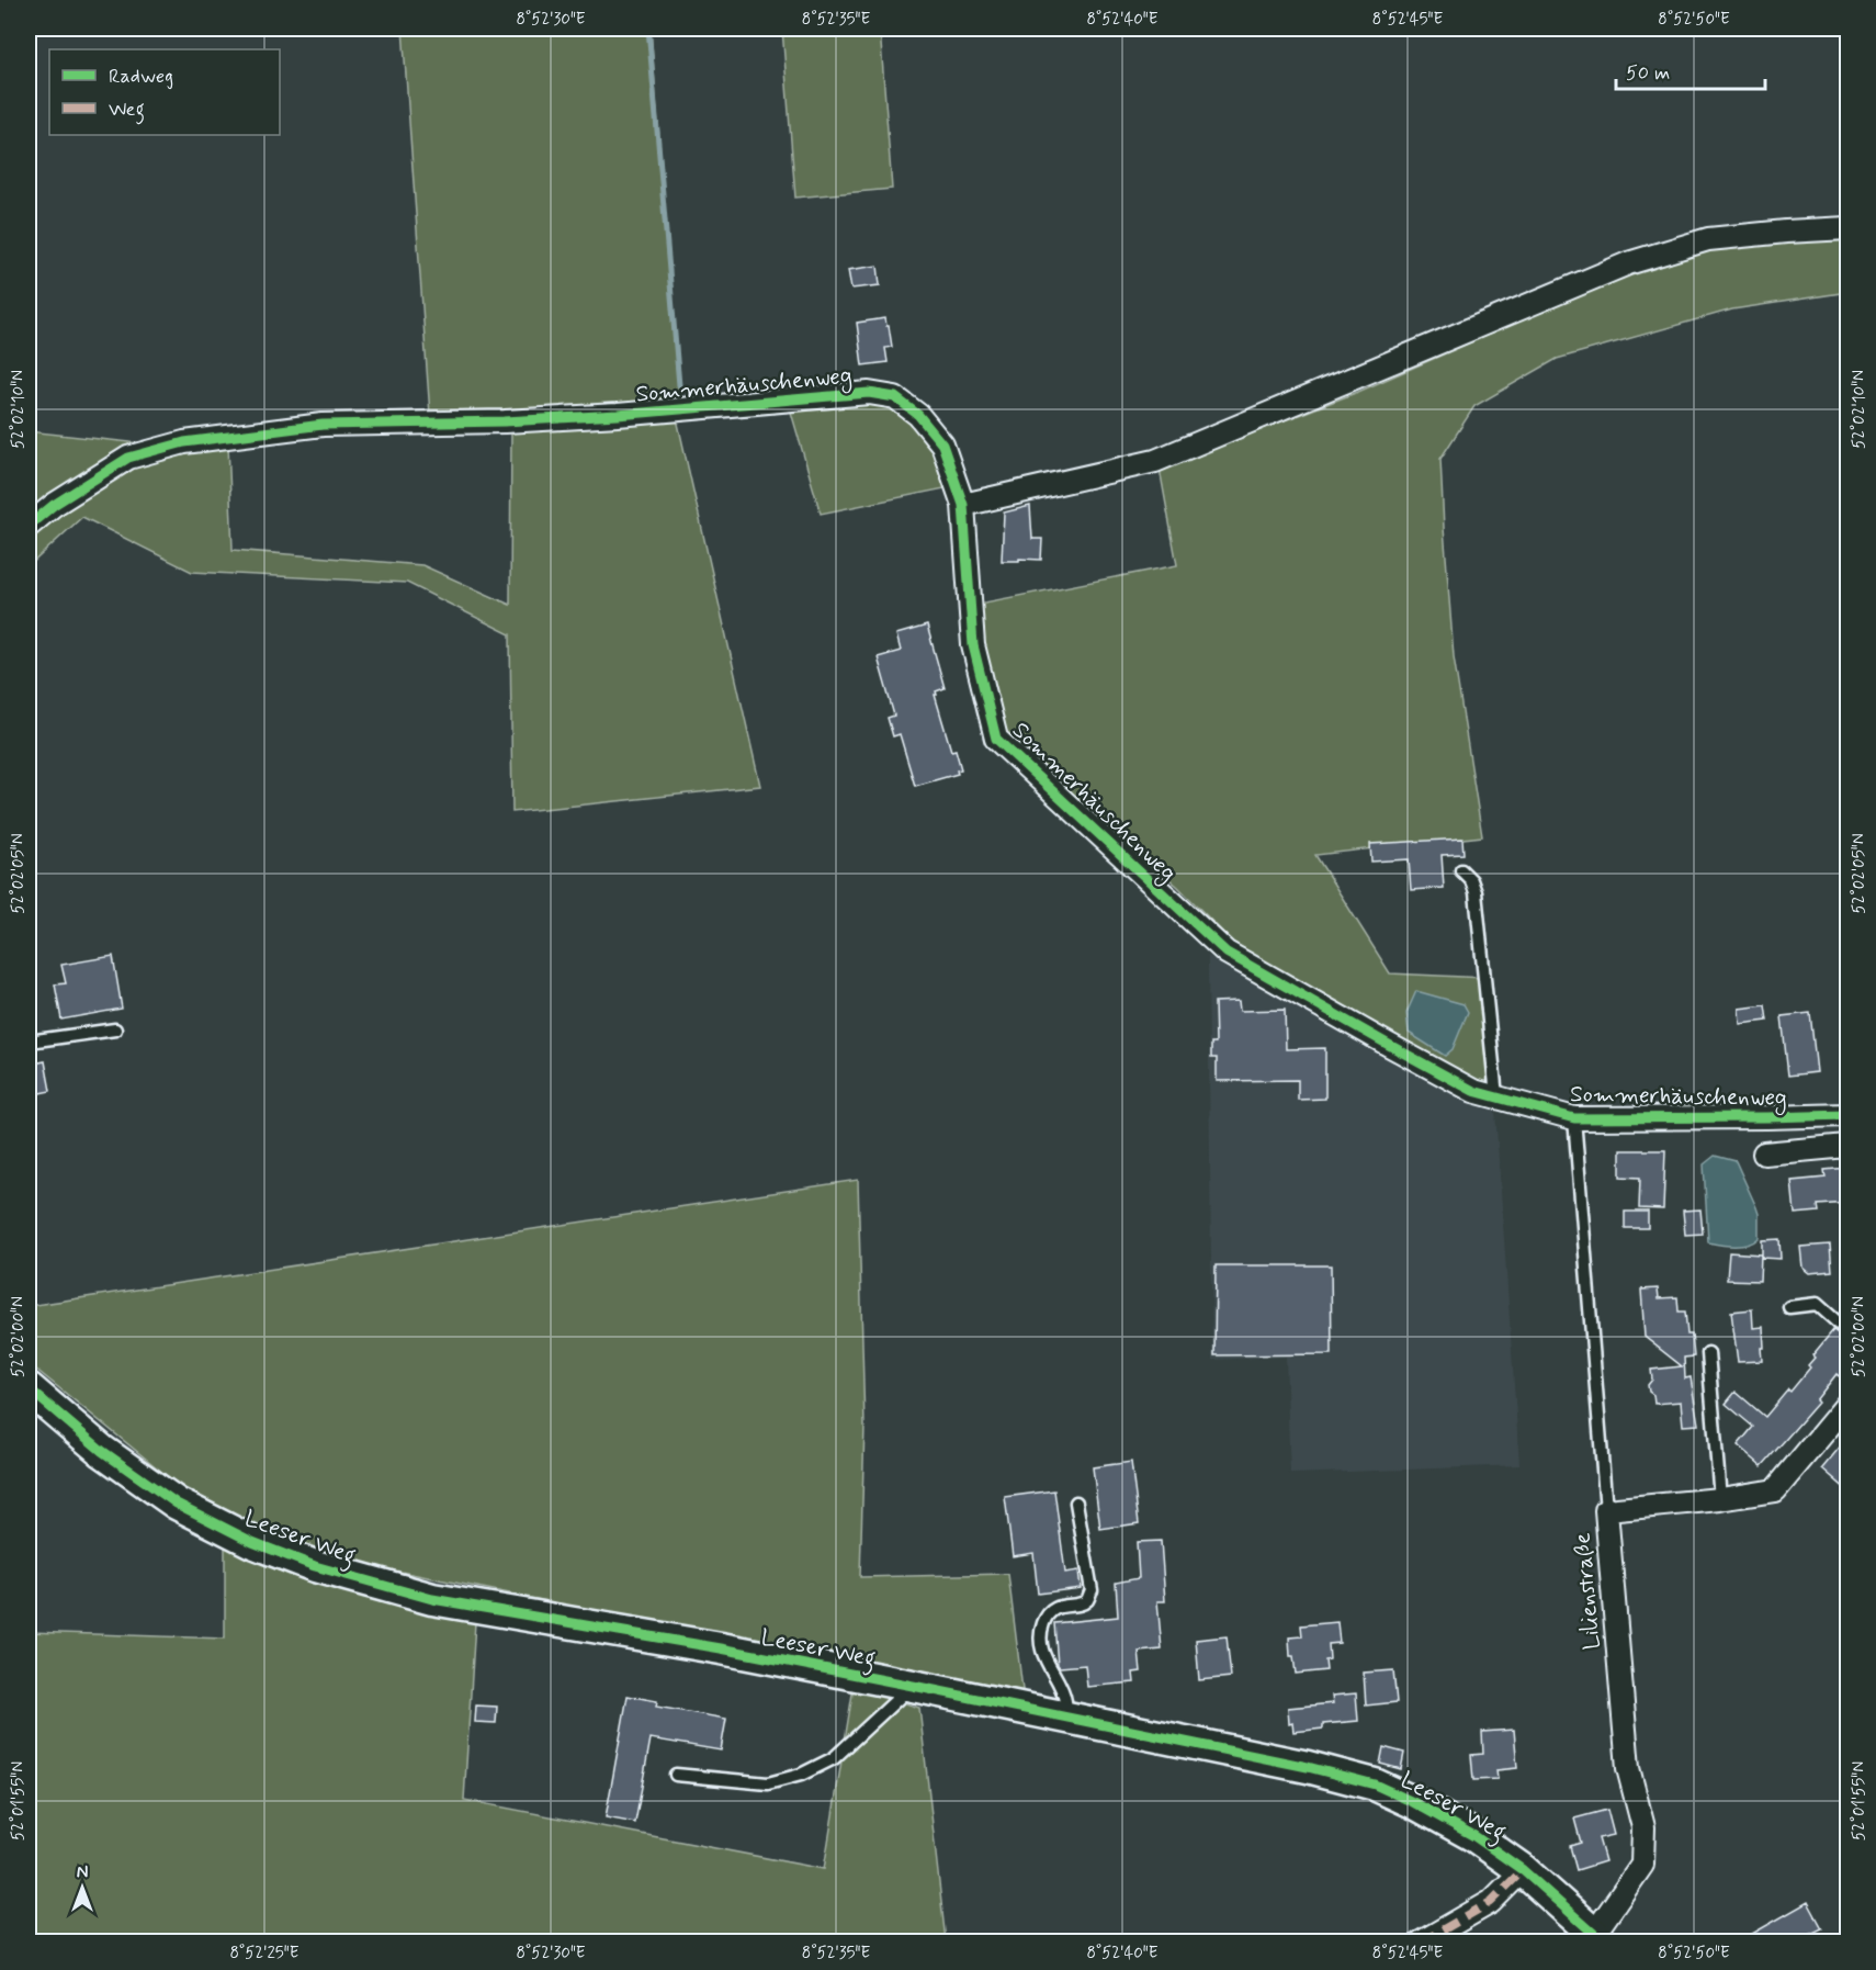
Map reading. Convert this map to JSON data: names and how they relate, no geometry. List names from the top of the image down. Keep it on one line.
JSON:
{"streets":{"street":["Sommerhäuschenweg","Leeser Weg","Lilienstraße"]},"crossings":[["Leeser Weg","Lilienstraße"]],"legend":["Radweg","Weg"],"scale_bar":"50 m","north":"top","coordinates":["8°52'30\"E","8°52'35\"E","8°52'40\"E","8°52'45\"E","8°52'50\"E","52°02'10\"N","52°02'05\"N","52°02'00\"N","52°01'55\"N","8°52'25\"E"]}
